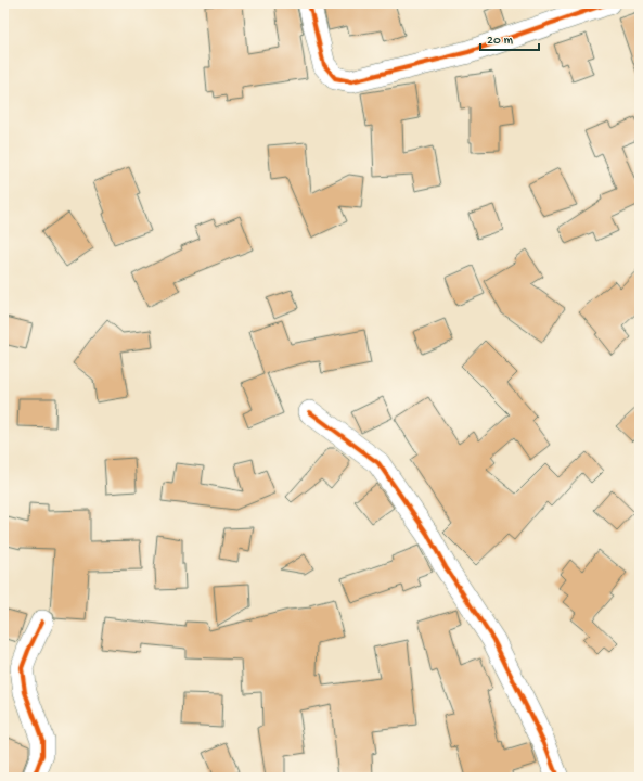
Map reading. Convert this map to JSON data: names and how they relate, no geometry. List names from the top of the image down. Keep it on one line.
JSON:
{"scale_bar":"20 m"}
